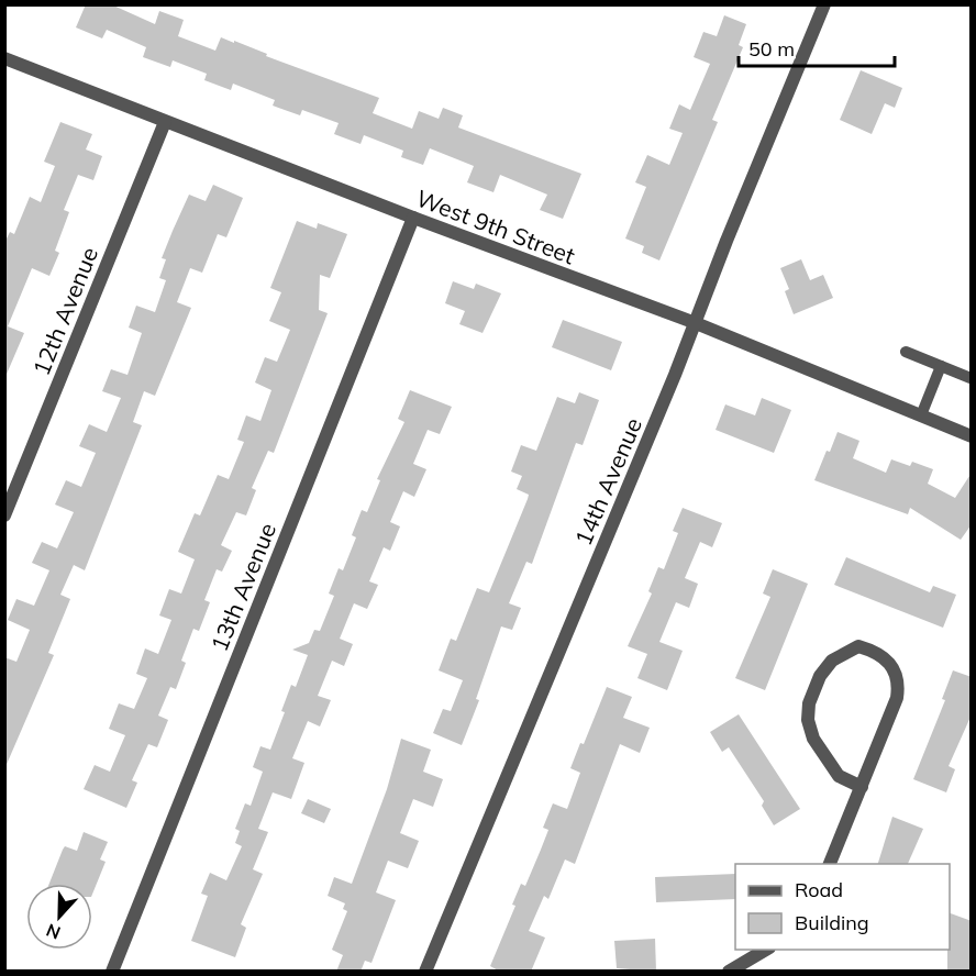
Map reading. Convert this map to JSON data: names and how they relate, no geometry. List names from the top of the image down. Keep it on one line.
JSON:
{"streets":{"street":["West 9th Street","12th Avenue","14th Avenue","13th Avenue"]},"crossings":[["West 9th Street","12th Avenue"],["West 9th Street","14th Avenue"],["West 9th Street","13th Avenue"]],"legend":["Road","Building"],"scale_bar":"50 m","north":"bottom"}
